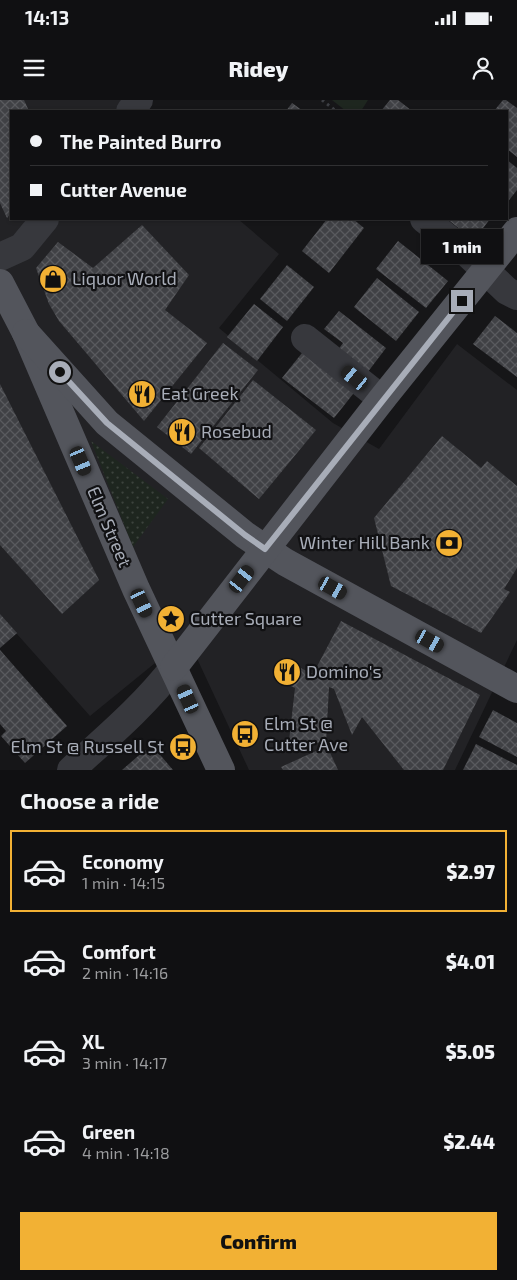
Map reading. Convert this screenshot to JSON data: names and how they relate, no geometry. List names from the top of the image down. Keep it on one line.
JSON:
{"streets":{"main road":["Elm Street"]},"places":{"shop":["Liquor World"],"restaurant":["Eat Greek","Rosebud","Domino's"],"bank":["Winter Hill Bank"],"place":["Cutter Square"],"bus stop":["Elm St @ Cutter Ave","Elm St @ Russell St"]},"page":{"status":"14:13","header":"Ridey","banner":["The Painted Burro","Cutter Avenue"],"bubble":"1 min","heading":"Choose a ride","list":[{"name":"Economy","note":"1 min · 14:15","value":"$2.97"},{"name":"Comfort","note":"2 min · 14:16","value":"$4.01"},{"name":"XL","note":"3 min · 14:17","value":"$5.05"},{"name":"Green","note":"4 min · 14:18","value":"$2.44"}],"buttons":"Confirm"}}
